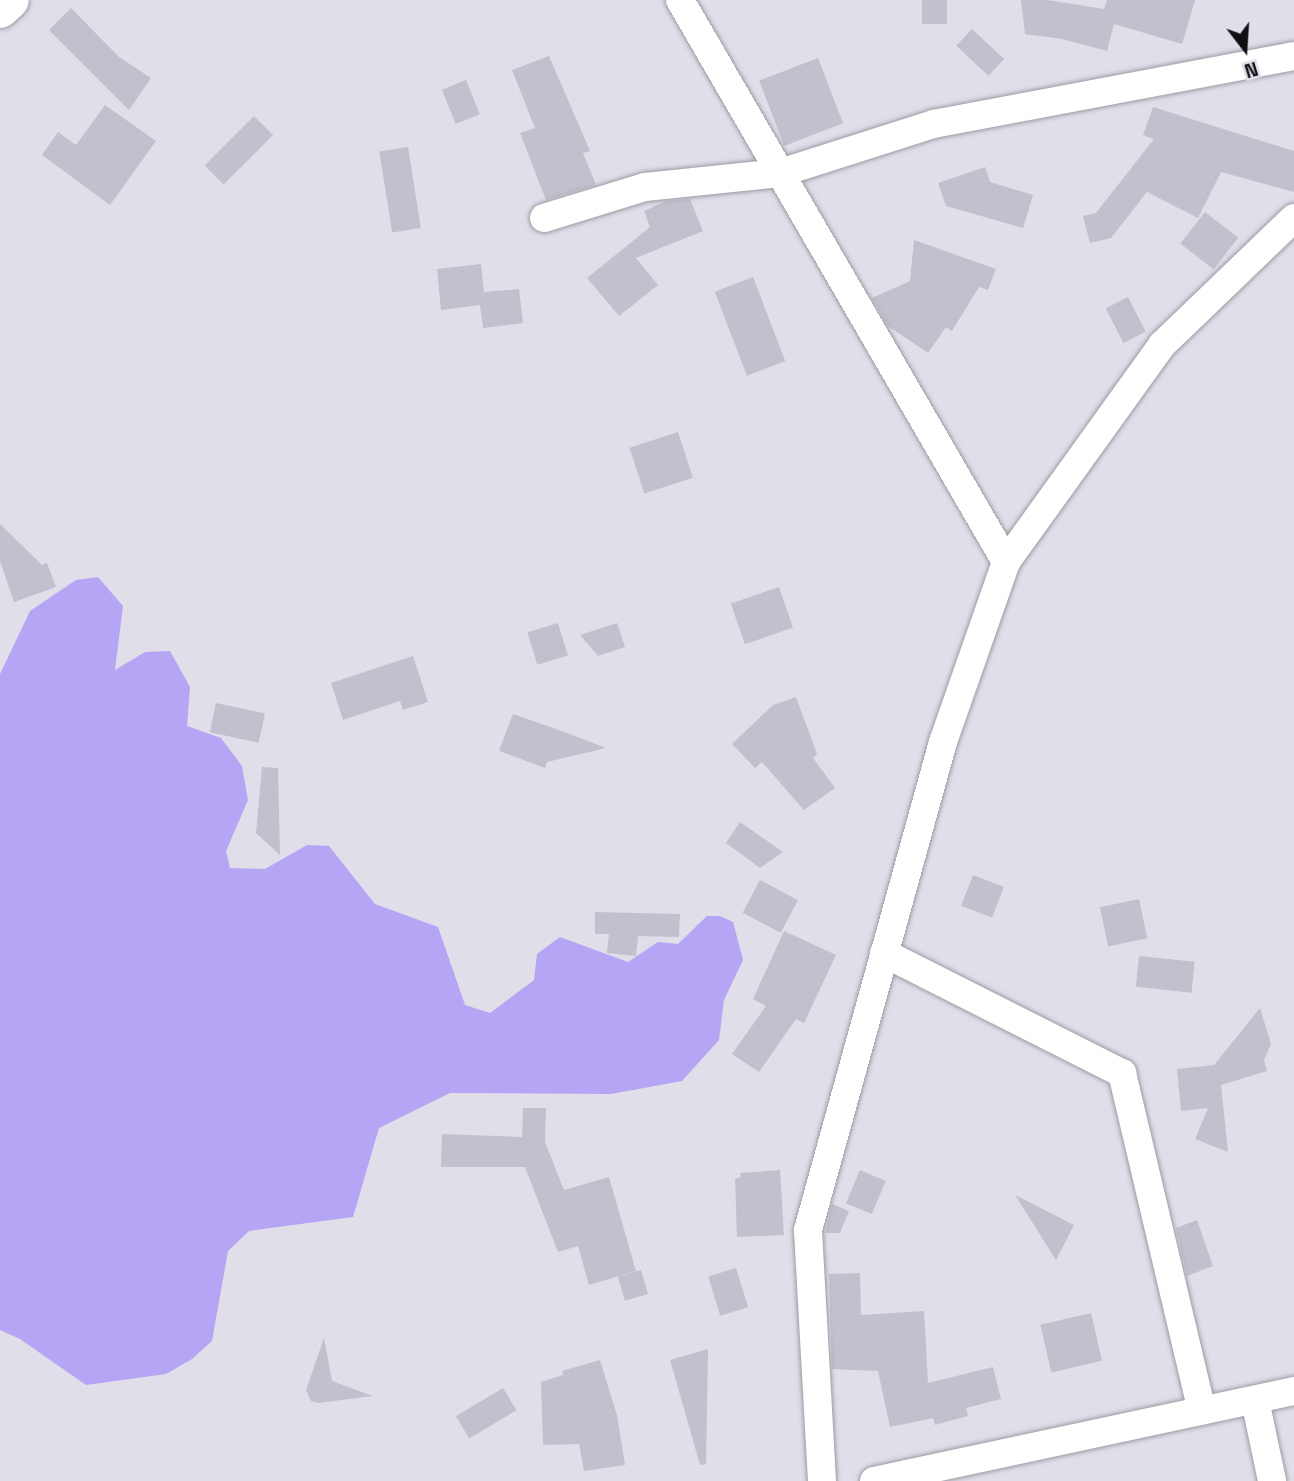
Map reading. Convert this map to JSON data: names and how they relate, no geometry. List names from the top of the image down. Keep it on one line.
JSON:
{"north":"bottom"}
